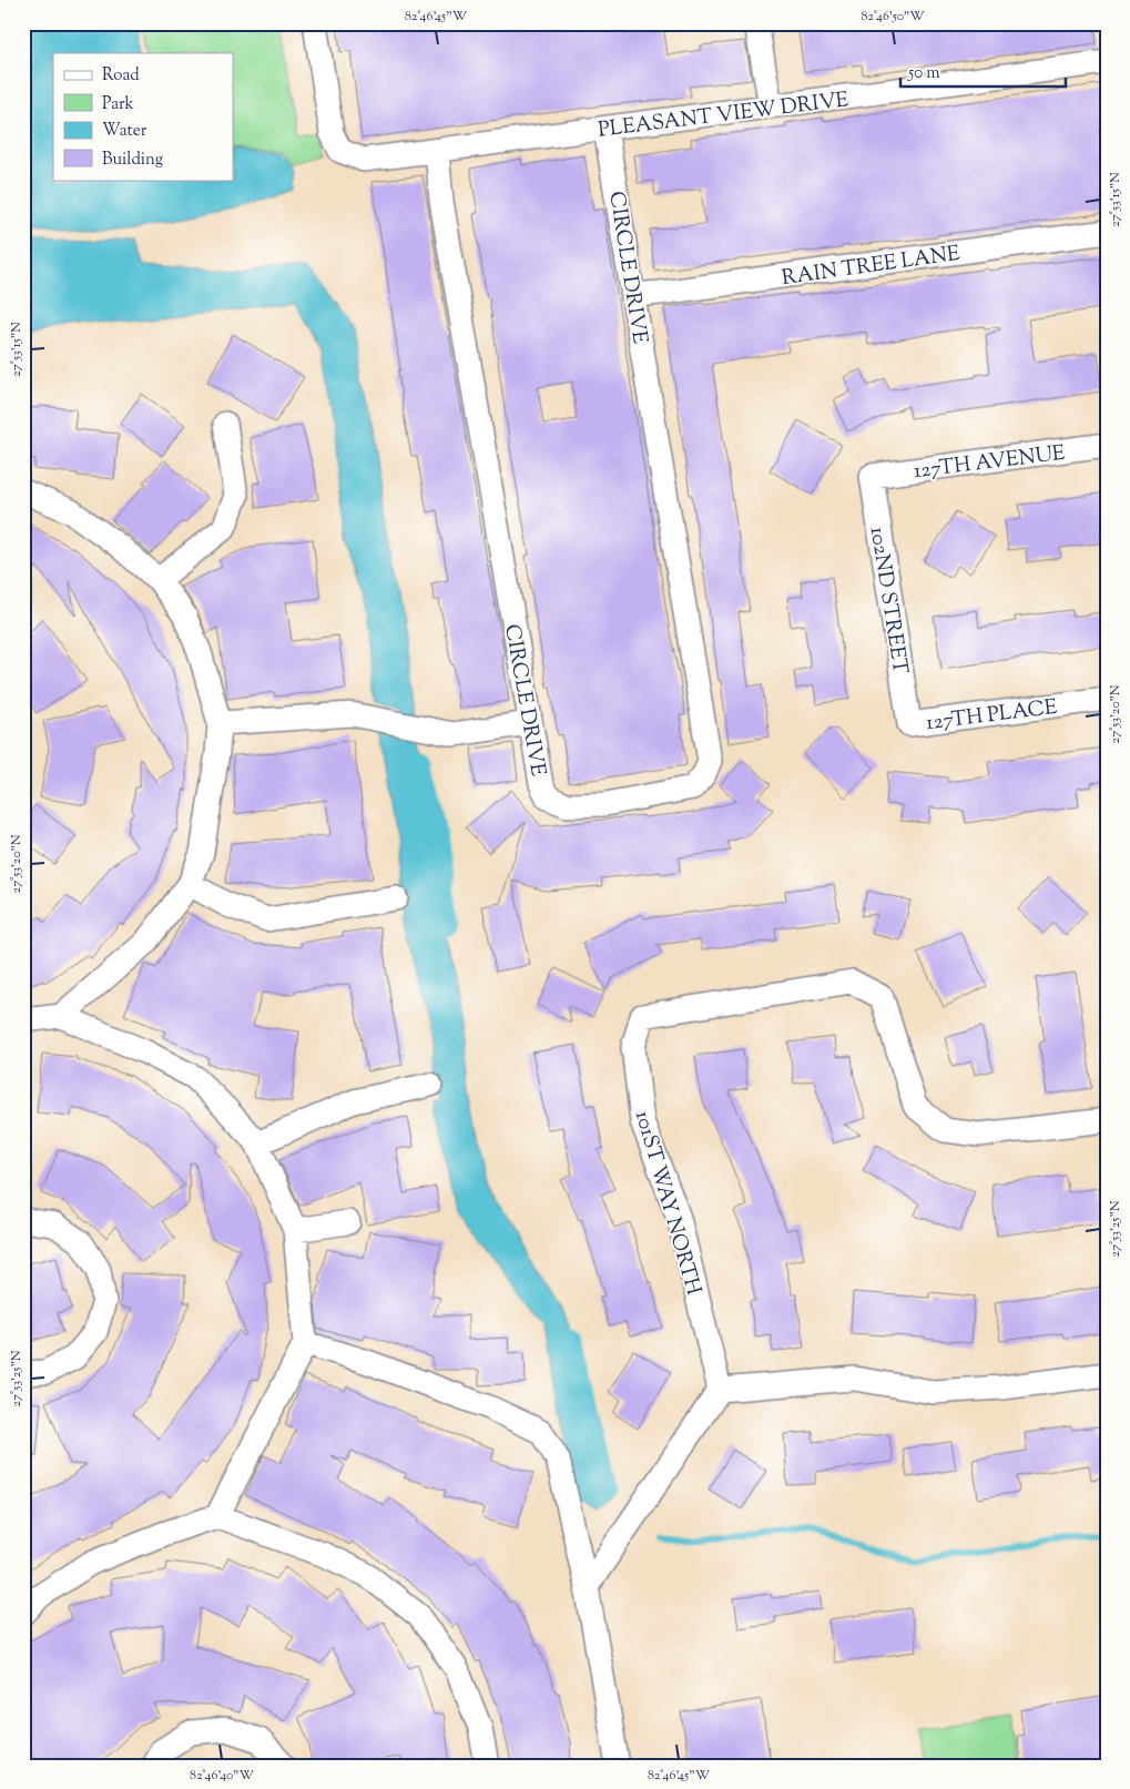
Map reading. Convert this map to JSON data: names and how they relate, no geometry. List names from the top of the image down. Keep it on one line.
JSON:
{"streets":{"street":["PLEASANT VIEW DRIVE","RAIN TREE LANE","CIRCLE DRIVE","127TH AVENUE","102ND STREET","127TH PLACE","101ST WAY NORTH"]},"crossings":[["PLEASANT VIEW DRIVE","CIRCLE DRIVE"],["RAIN TREE LANE","CIRCLE DRIVE"],["127TH AVENUE","102ND STREET"],["102ND STREET","127TH PLACE"]],"legend":["Road","Park","Water","Building"],"scale_bar":"50 m","coordinates":["82°46'45\"W","82°46'50\"W","27°53'15\"N","27°53'20\"N","27°53'25\"N","82°46'40\"W"]}
